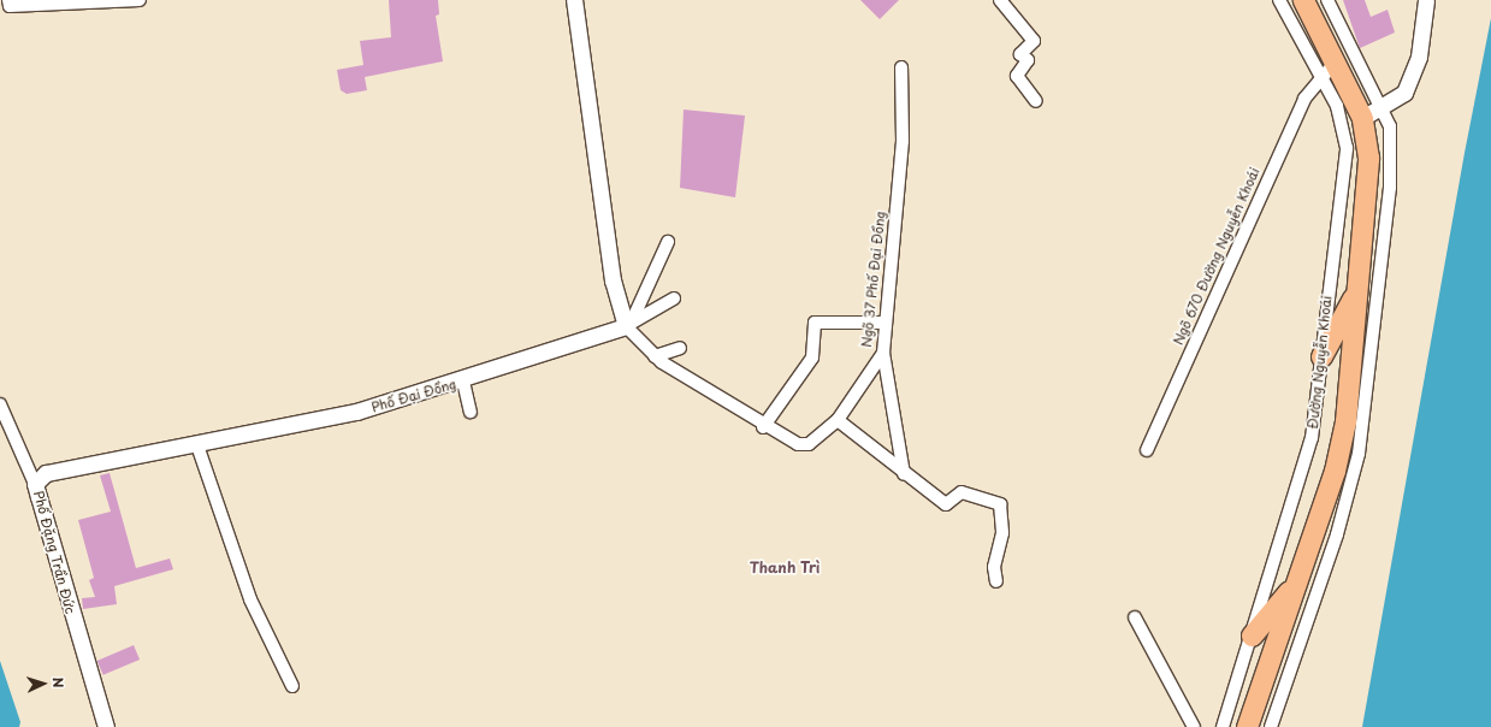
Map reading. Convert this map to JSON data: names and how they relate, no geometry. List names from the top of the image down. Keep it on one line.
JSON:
{"streets":{"main road":["Đường Nguyễn Khoái"],"street":["Ngõ 670 Đường Nguyễn Khoái","Ngõ 37 Phố Đại Đồng","Phố Đại Đồng","Phố Đặng Trần Đức"]},"crossings":[["Ngõ 670 Đường Nguyễn Khoái","Đường Nguyễn Khoái"],["Ngõ 37 Phố Đại Đồng","Phố Đại Đồng"],["Phố Đại Đồng","Phố Đặng Trần Đức"]],"districts":["Thanh Trì"],"north":"right"}
